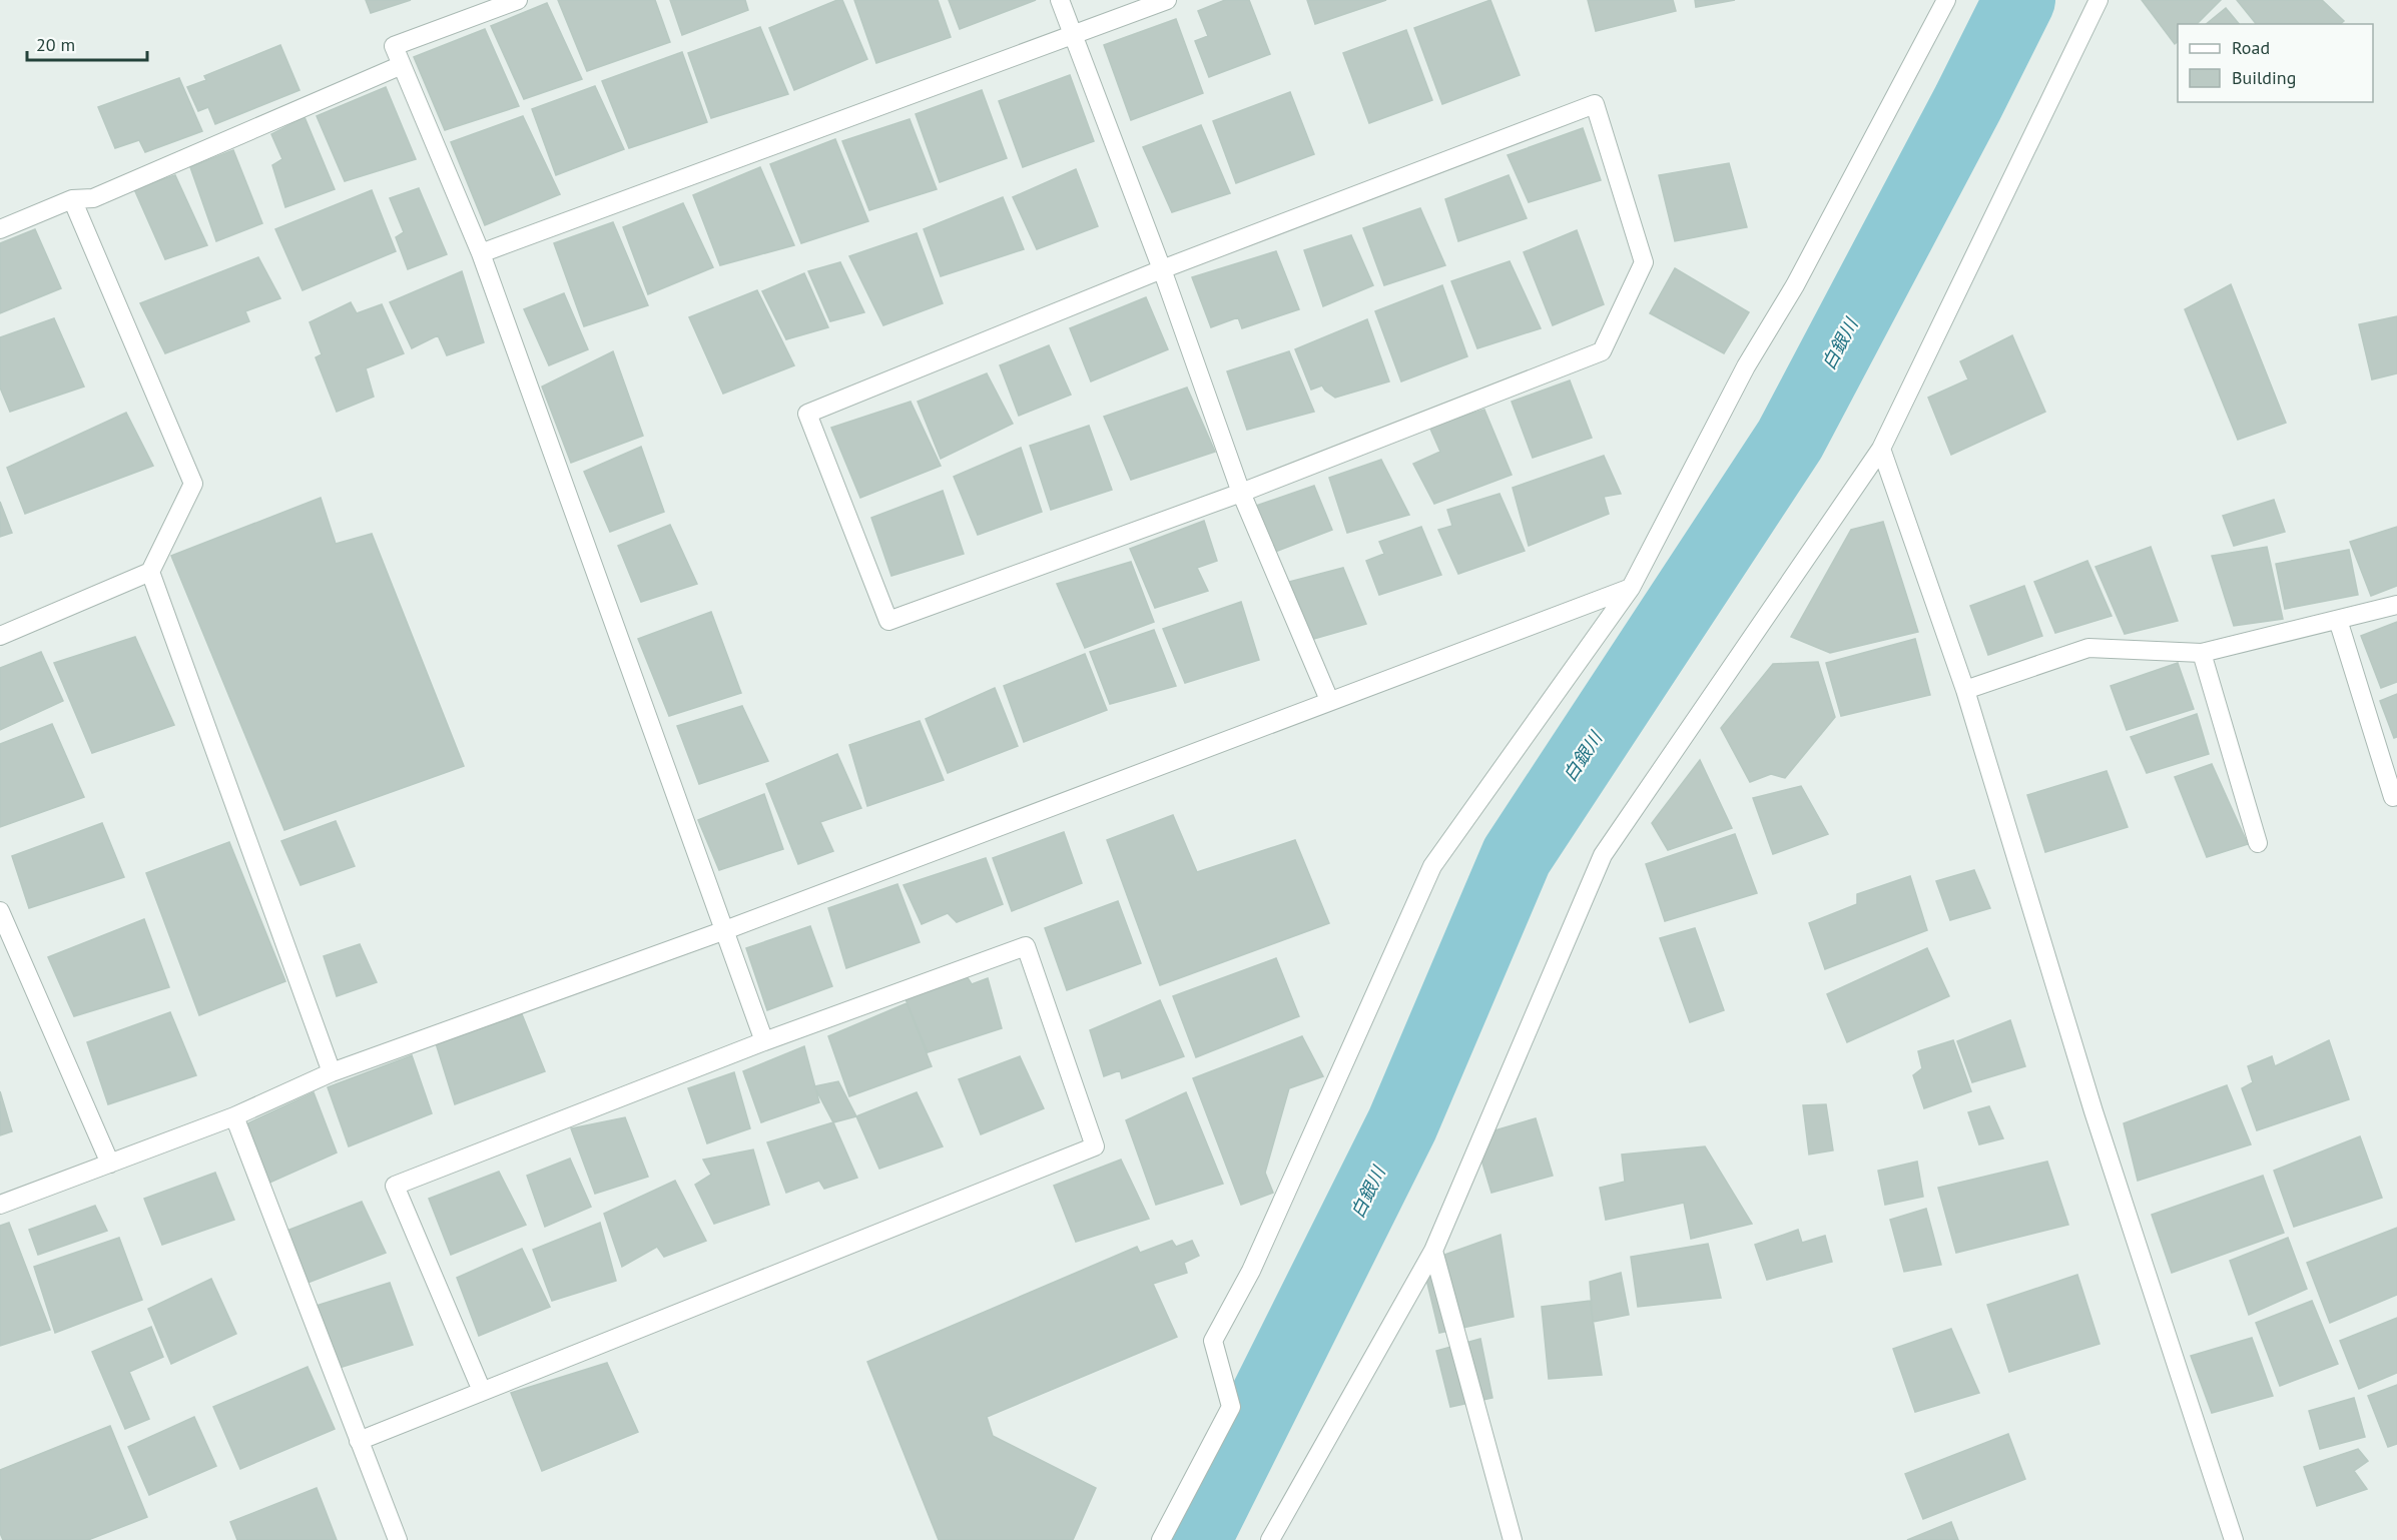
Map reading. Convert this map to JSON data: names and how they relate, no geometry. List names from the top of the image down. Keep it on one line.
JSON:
{"water":["白銀川"],"legend":["Road","Building"],"scale_bar":"20 m"}
